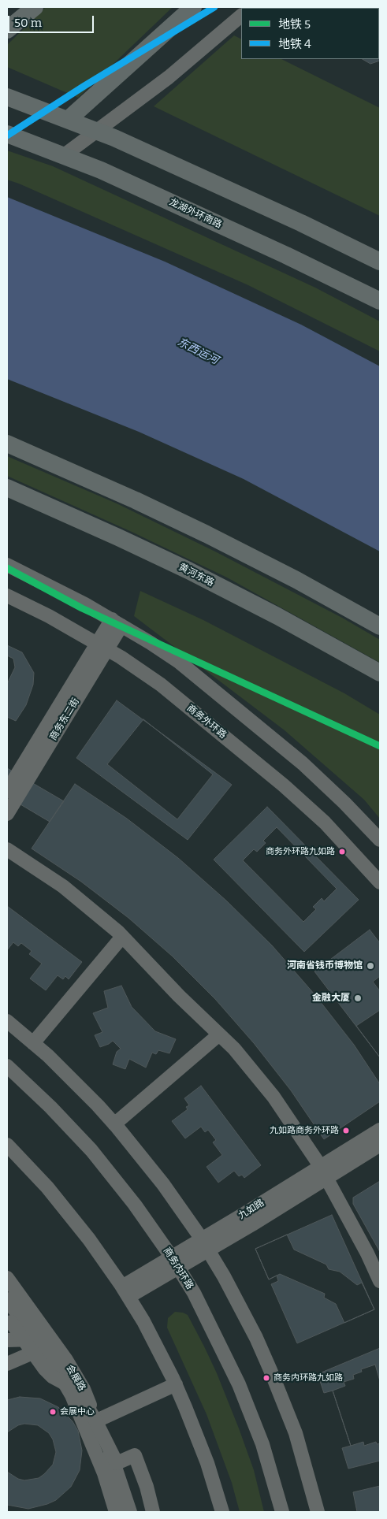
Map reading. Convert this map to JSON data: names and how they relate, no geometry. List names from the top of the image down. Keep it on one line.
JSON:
{"streets":{"main road":["龙湖外环南路","黄河东路"],"street":["商务东二街","商务外环路","九如路","商务内环路","会展路"]},"crossings":[["商务东二街","商务外环路"],["九如路","商务内环路"]],"water":["东西运河"],"places":["商务外环路九如路","河南省钱币博物馆","金融大厦","九如路商务外环路","商务内环路九如路","会展中心"],"lines":["metro line 4","metro line 5"],"legend":["地铁 5","地铁 4"],"scale_bar":"50 m"}
